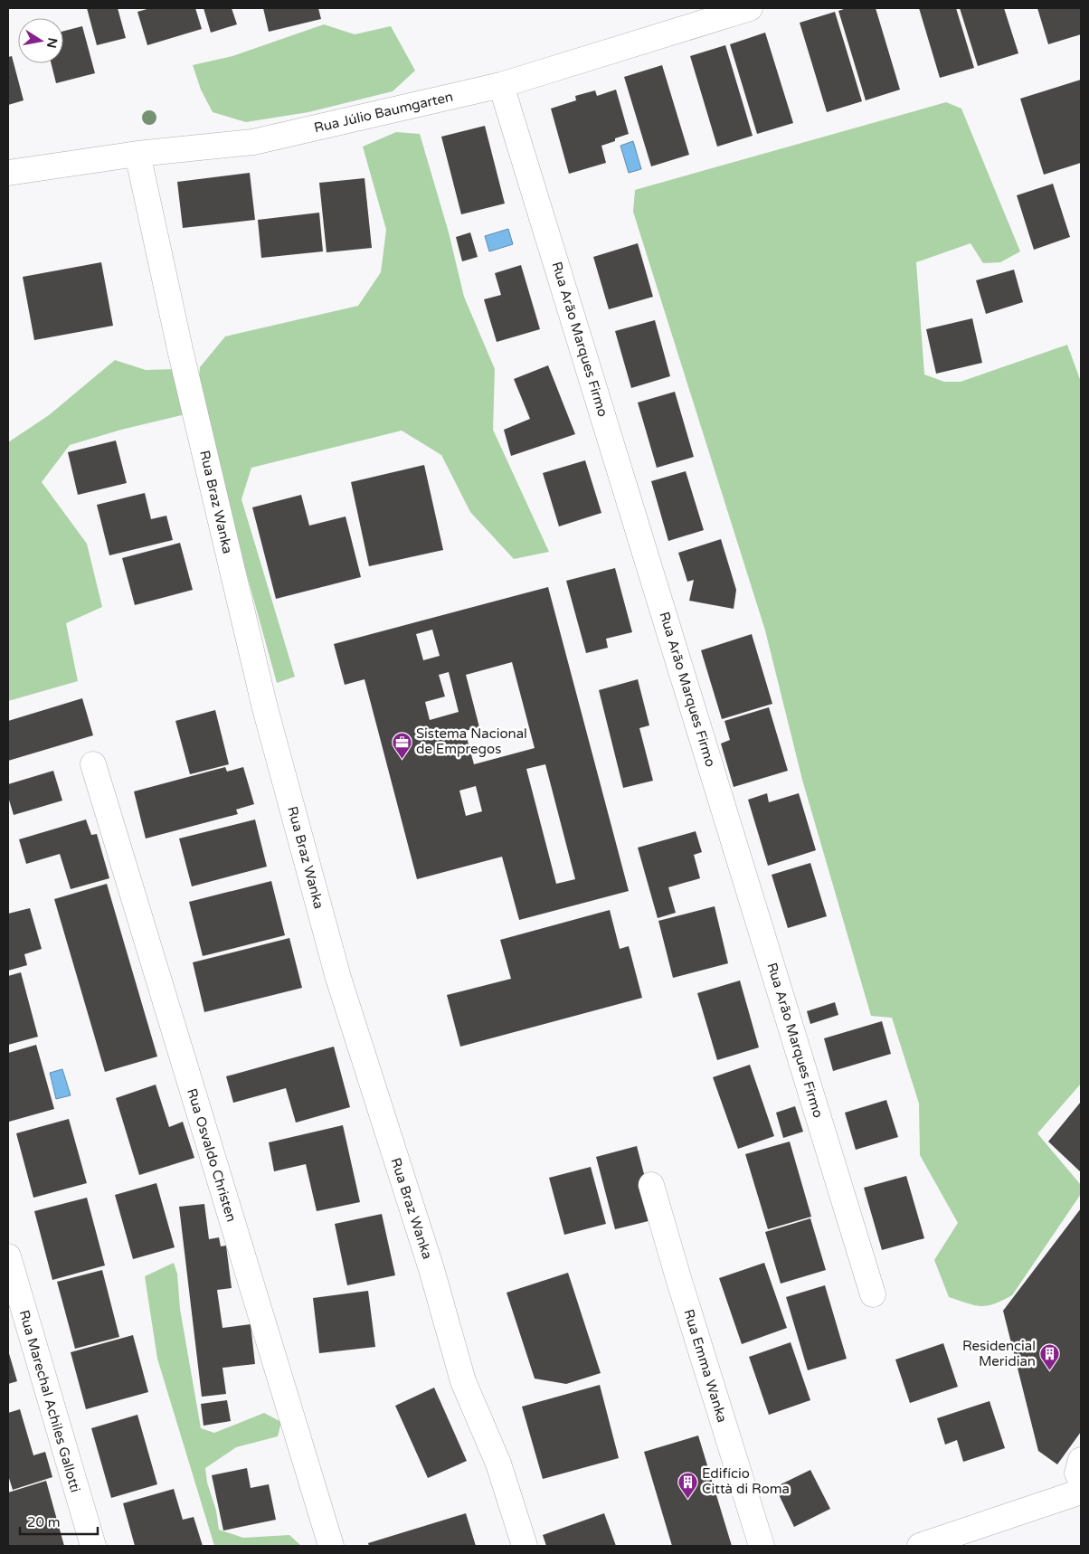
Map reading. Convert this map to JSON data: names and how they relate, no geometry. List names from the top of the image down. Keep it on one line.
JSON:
{"streets":{"street":["Rua Júlio Baumgarten","Rua Arão Marques Firmo","Rua Braz Wanka","Rua Osvaldo Christen","Rua Emma Wanka","Rua Marechal Achiles Gallotti"]},"crossings":[["Rua Júlio Baumgarten","Rua Arão Marques Firmo"],["Rua Júlio Baumgarten","Rua Braz Wanka"]],"places":{"office":["Sistema Nacional de Empregos"],"building":["Residencial Meridian","Edifício Città di Roma"]},"scale_bar":"20 m","north":"right"}
